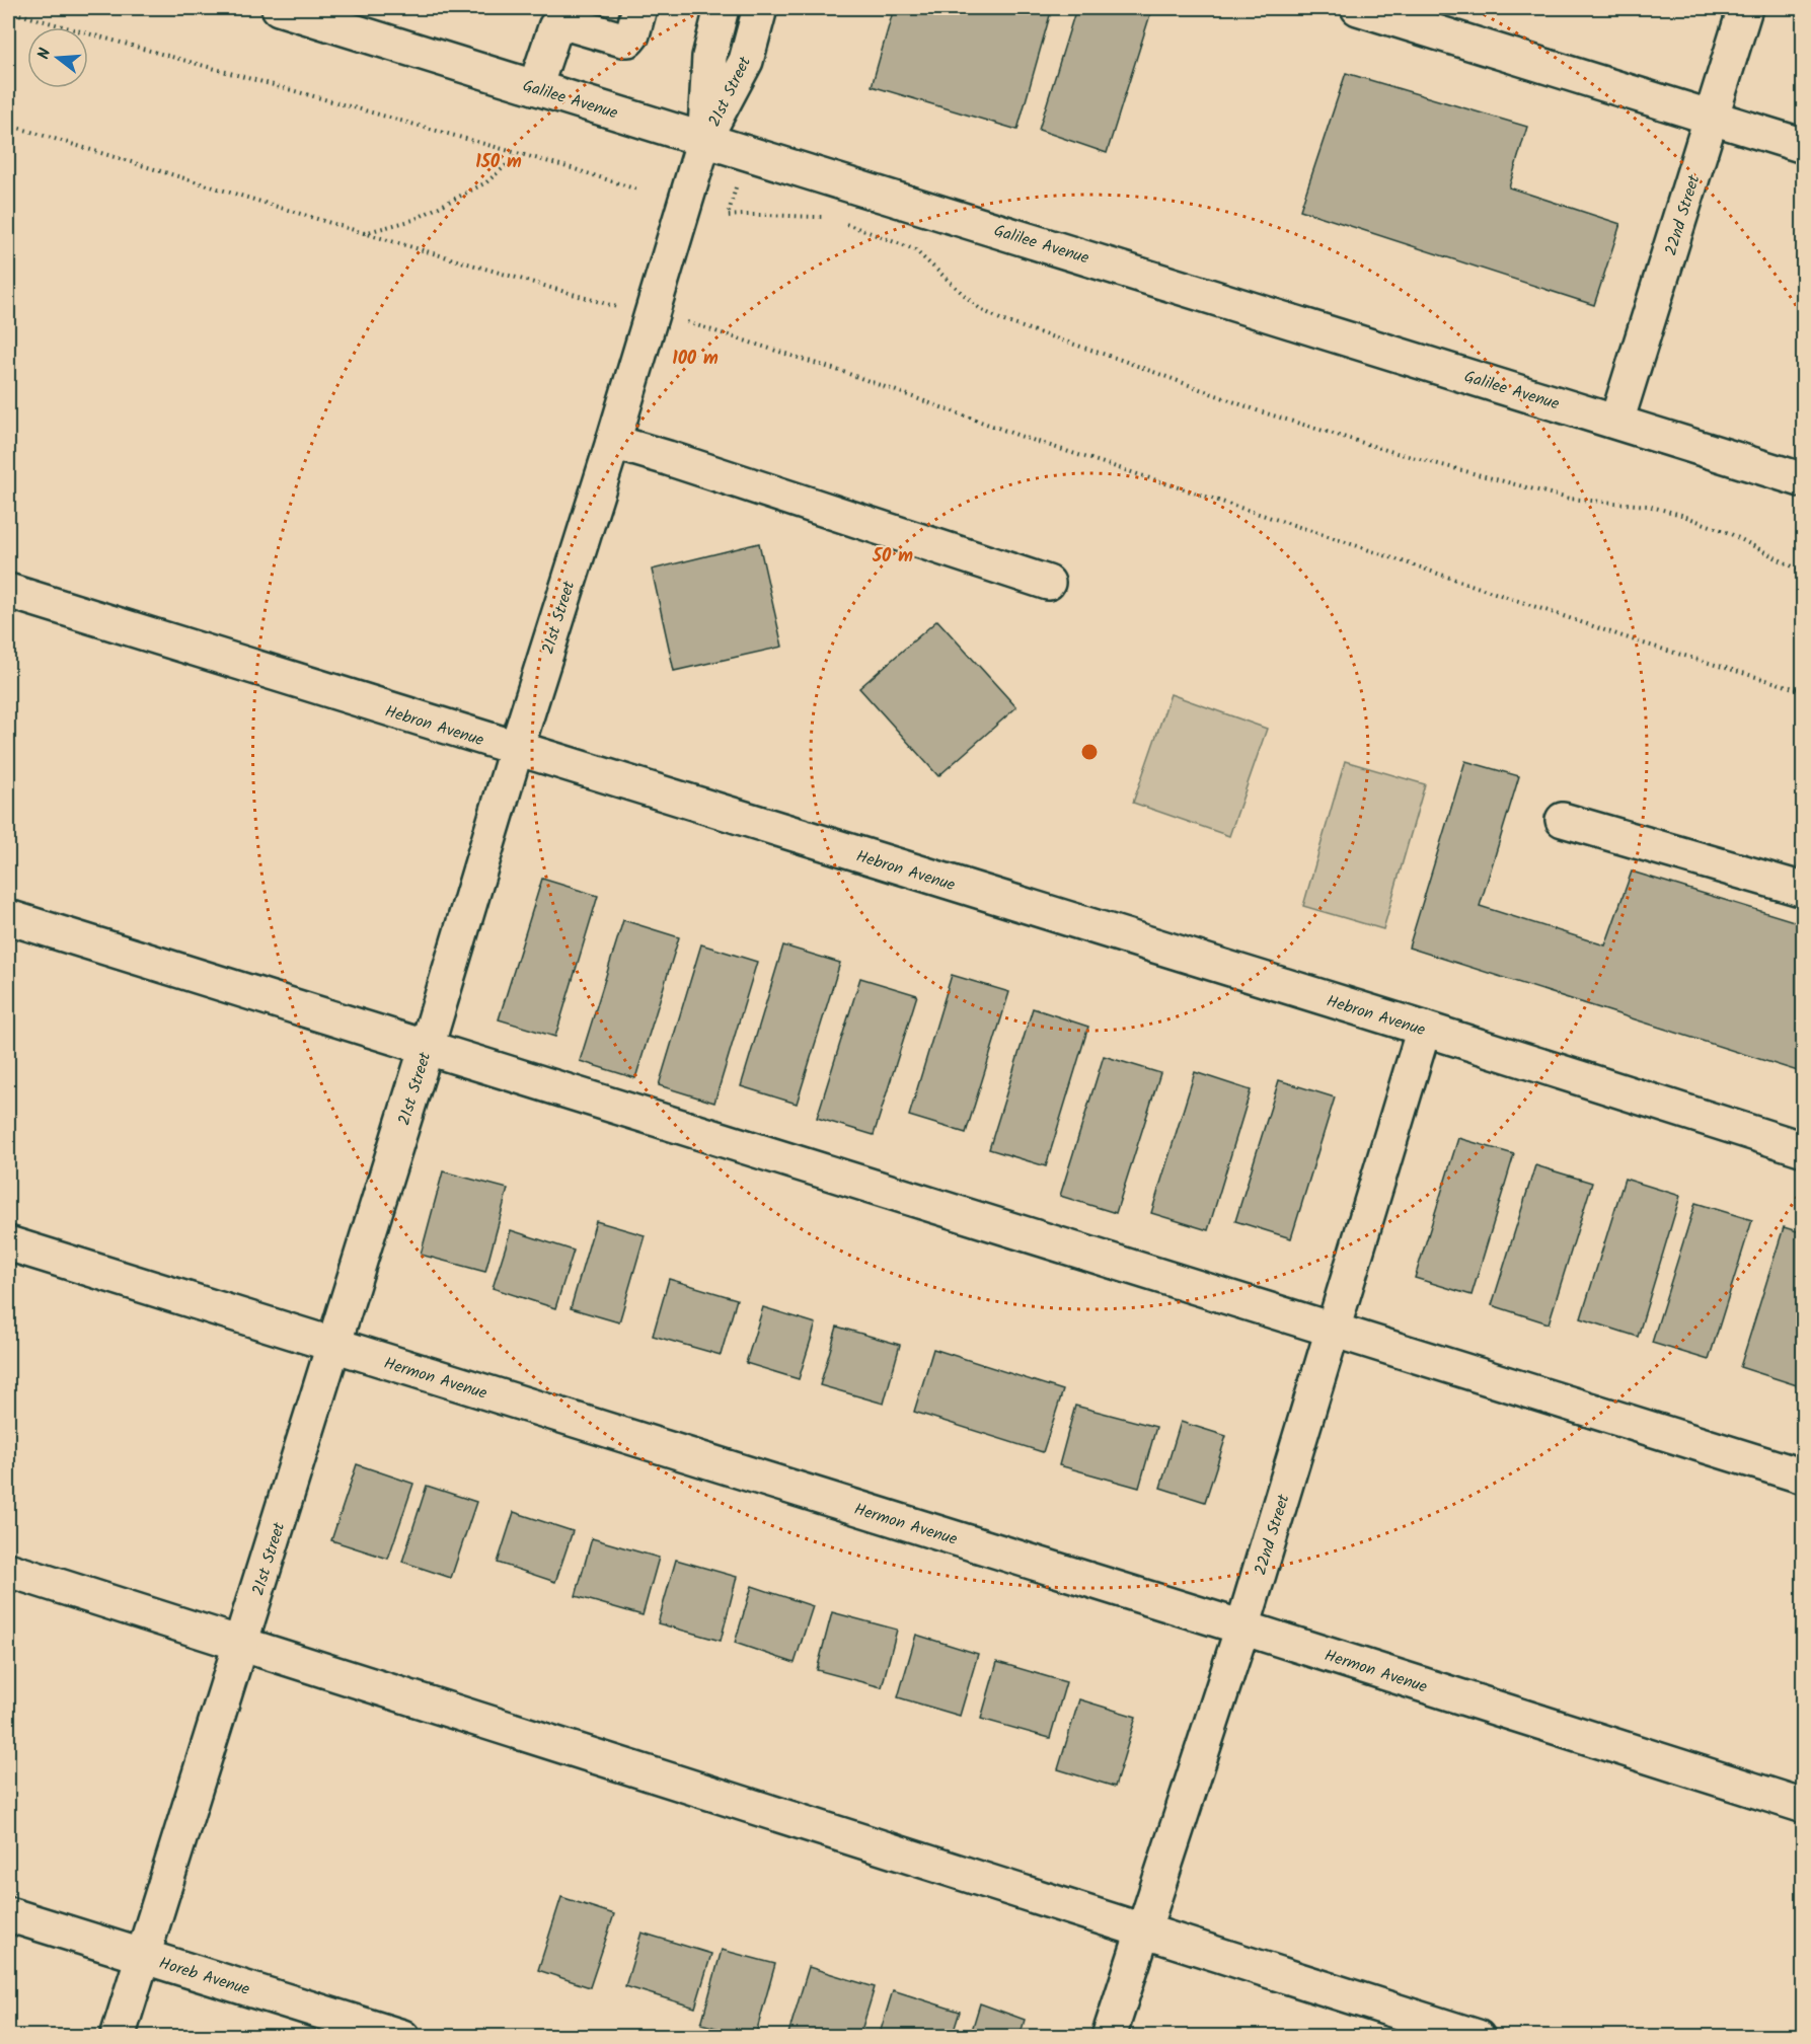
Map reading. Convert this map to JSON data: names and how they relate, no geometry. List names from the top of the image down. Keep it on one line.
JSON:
{"streets":{"street":["21st Street","Galilee Avenue","22nd Street","Hebron Avenue","Hermon Avenue","Horeb Avenue"]},"crossings":[["21st Street","Galilee Avenue"],["21st Street","Hebron Avenue"],["21st Street","Hermon Avenue"],["21st Street","Horeb Avenue"],["Galilee Avenue","22nd Street"],["22nd Street","Hebron Avenue"],["22nd Street","Hermon Avenue"]],"north":"left","rings":["150 m","100 m","50 m"]}
